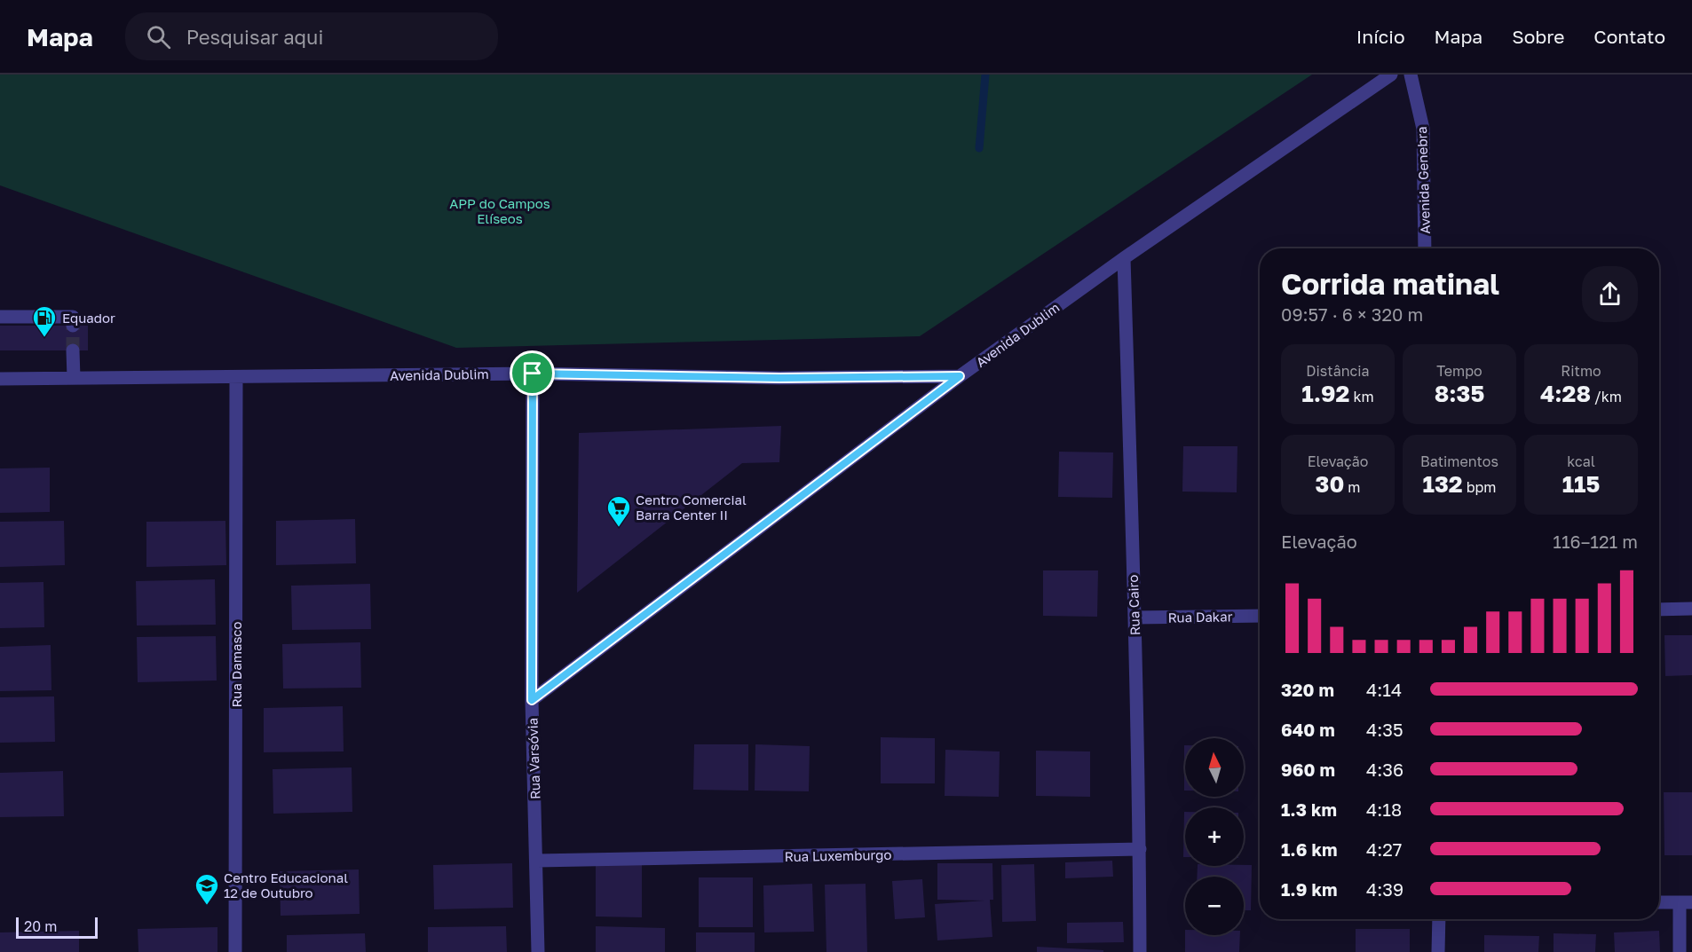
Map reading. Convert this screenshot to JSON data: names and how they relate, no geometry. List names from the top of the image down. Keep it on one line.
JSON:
{"streets":{"street":["Avenida Genebra","Avenida Dublim","Rua Cairo","Rua Dakar","Rua Damasco","Rua Varsóvia","Rua Luxemburgo"]},"crossings":[["Avenida Dublim","Rua Cairo"],["Avenida Dublim","Rua Damasco"],["Avenida Dublim","Rua Varsóvia"],["Rua Cairo","Rua Dakar"],["Rua Cairo","Rua Luxemburgo"],["Rua Varsóvia","Rua Luxemburgo"]],"parks":["APP do Campos Elíseos"],"places":{"fuel station":["Equador"],"supermarket":["Centro Comercial Barra Center II"],"school or university":["Centro Educacional 12 de Outubro"]},"scale_bar":"20 m","north":"top","page":{"header":"Mapa","search":"Pesquisar aqui","nav":["Início","Mapa","Sobre","Contato"],"heading":["Corrida matinal","09:57 · 6 × 320 m"],"stats":[["Distância","1.92 km"],["Tempo","8:35"],["Ritmo","4:28 /km"],["Elevação","30 m"],["Batimentos","132 bpm"],["kcal","115"]],"chart":["Elevação","116–121 m"],"list":[{"name":"320 m","note":"4:14"},{"name":"640 m","note":"4:35"},{"name":"960 m","note":"4:36"},{"name":"1.3 km","note":"4:18"},{"name":"1.6 km","note":"4:27"},{"name":"1.9 km","note":"4:39"}],"map_buttons":["+","−"],"scale":"20 m"}}
